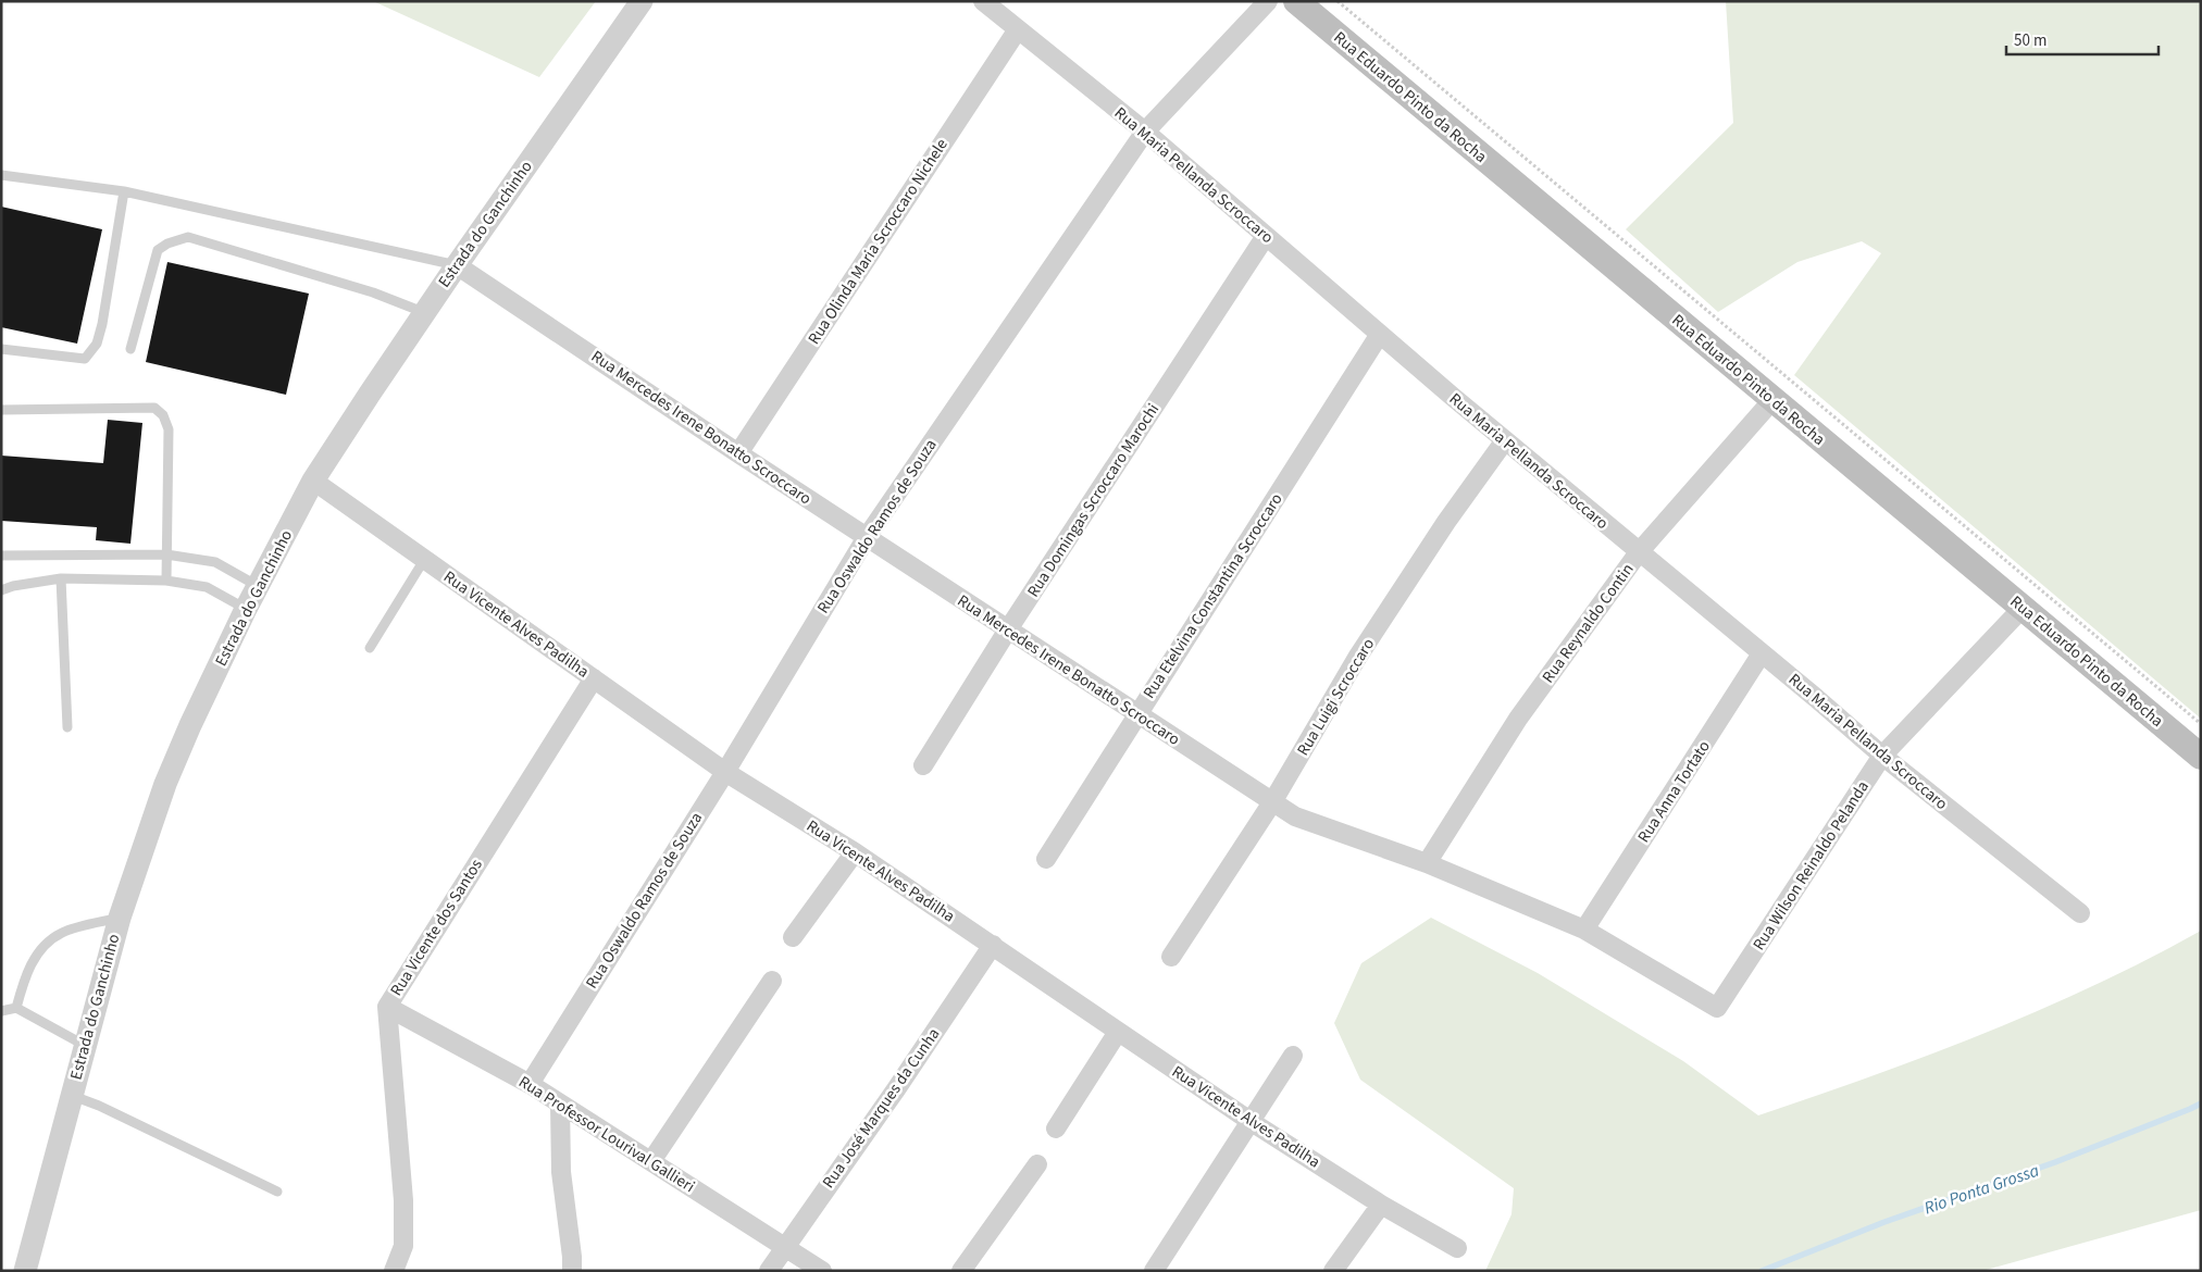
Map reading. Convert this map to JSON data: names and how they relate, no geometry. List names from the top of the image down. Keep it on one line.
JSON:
{"streets":{"main road":["Rua Eduardo Pinto da Rocha"],"street":["Rua Maria Pellanda Scroccaro","Estrada do Ganchinho","Rua Olinda Maria Scroccaro Nichele","Rua Mercedes Irene Bonatto Scroccaro","Rua Domingas Scroccaro Marochi","Rua Oswaldo Ramos de Souza","Rua Etelvina Constantina Scroccaro","Rua Reynaldo Contin","Rua Vicente Alves Padilha","Rua Luigi Scroccaro","Rua Anna Tortato","Rua Wilson Reinaldo Pelanda","Rua Vicente dos Santos","Rua José Marques da Cunha","Rua Professor Lourival Gallieri"]},"crossings":[["Rua Eduardo Pinto da Rocha","Rua Reynaldo Contin"],["Rua Eduardo Pinto da Rocha","Rua Wilson Reinaldo Pelanda"],["Rua Maria Pellanda Scroccaro","Rua Olinda Maria Scroccaro Nichele"],["Rua Maria Pellanda Scroccaro","Rua Domingas Scroccaro Marochi"],["Rua Maria Pellanda Scroccaro","Rua Oswaldo Ramos de Souza"],["Rua Maria Pellanda Scroccaro","Rua Etelvina Constantina Scroccaro"],["Rua Maria Pellanda Scroccaro","Rua Reynaldo Contin"],["Rua Maria Pellanda Scroccaro","Rua Luigi Scroccaro"],["Rua Maria Pellanda Scroccaro","Rua Anna Tortato"],["Rua Maria Pellanda Scroccaro","Rua Wilson Reinaldo Pelanda"],["Estrada do Ganchinho","Rua Mercedes Irene Bonatto Scroccaro"],["Estrada do Ganchinho","Rua Vicente Alves Padilha"],["Rua Olinda Maria Scroccaro Nichele","Rua Mercedes Irene Bonatto Scroccaro"],["Rua Mercedes Irene Bonatto Scroccaro","Rua Domingas Scroccaro Marochi"],["Rua Mercedes Irene Bonatto Scroccaro","Rua Oswaldo Ramos de Souza"],["Rua Mercedes Irene Bonatto Scroccaro","Rua Etelvina Constantina Scroccaro"],["Rua Mercedes Irene Bonatto Scroccaro","Rua Reynaldo Contin"],["Rua Mercedes Irene Bonatto Scroccaro","Rua Luigi Scroccaro"],["Rua Mercedes Irene Bonatto Scroccaro","Rua Anna Tortato"],["Rua Mercedes Irene Bonatto Scroccaro","Rua Wilson Reinaldo Pelanda"],["Rua Oswaldo Ramos de Souza","Rua Vicente Alves Padilha"],["Rua Oswaldo Ramos de Souza","Rua Professor Lourival Gallieri"],["Rua Vicente Alves Padilha","Rua Vicente dos Santos"],["Rua Vicente Alves Padilha","Rua José Marques da Cunha"],["Rua Vicente dos Santos","Rua Professor Lourival Gallieri"],["Rua José Marques da Cunha","Rua Professor Lourival Gallieri"]],"water":["Rio Ponta Grossa"],"scale_bar":"50 m"}
